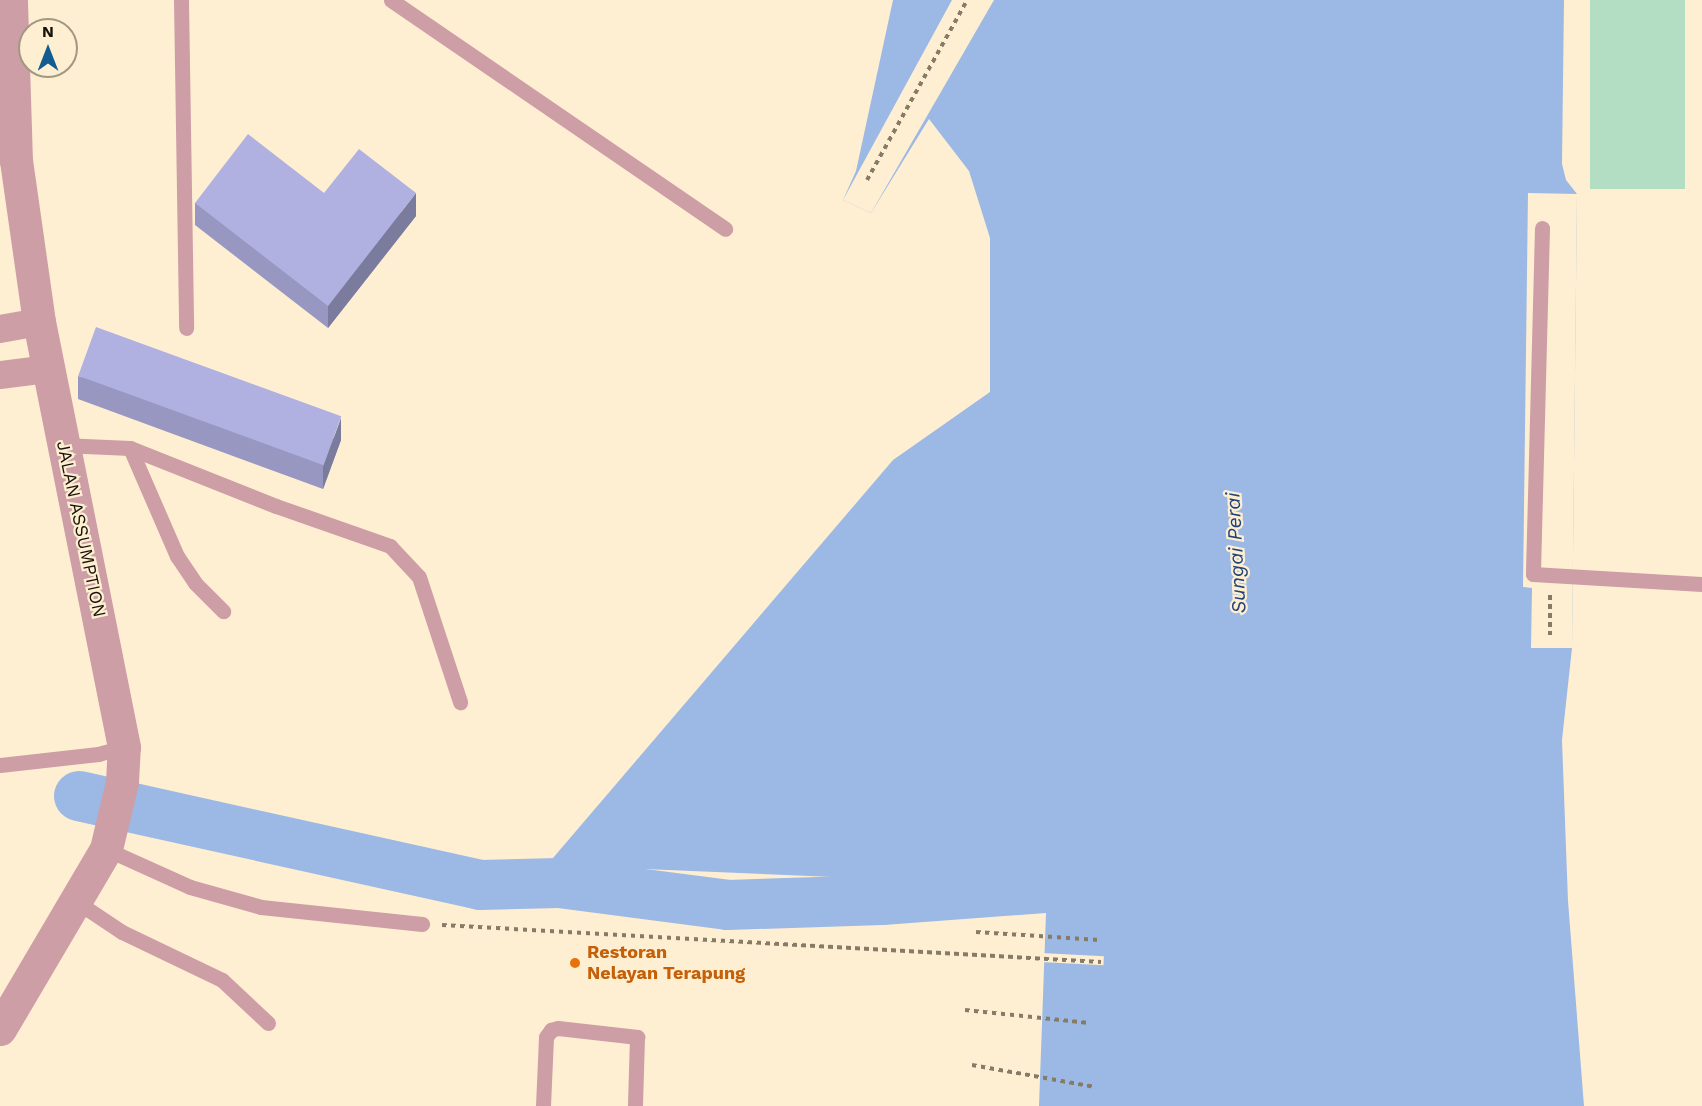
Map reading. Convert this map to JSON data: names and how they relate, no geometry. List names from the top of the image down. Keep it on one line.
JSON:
{"streets":{"street":["JALAN ASSUMPTION"]},"water":["Sungai Perai"],"places":["Restoran Nelayan Terapung"],"north":"top"}
